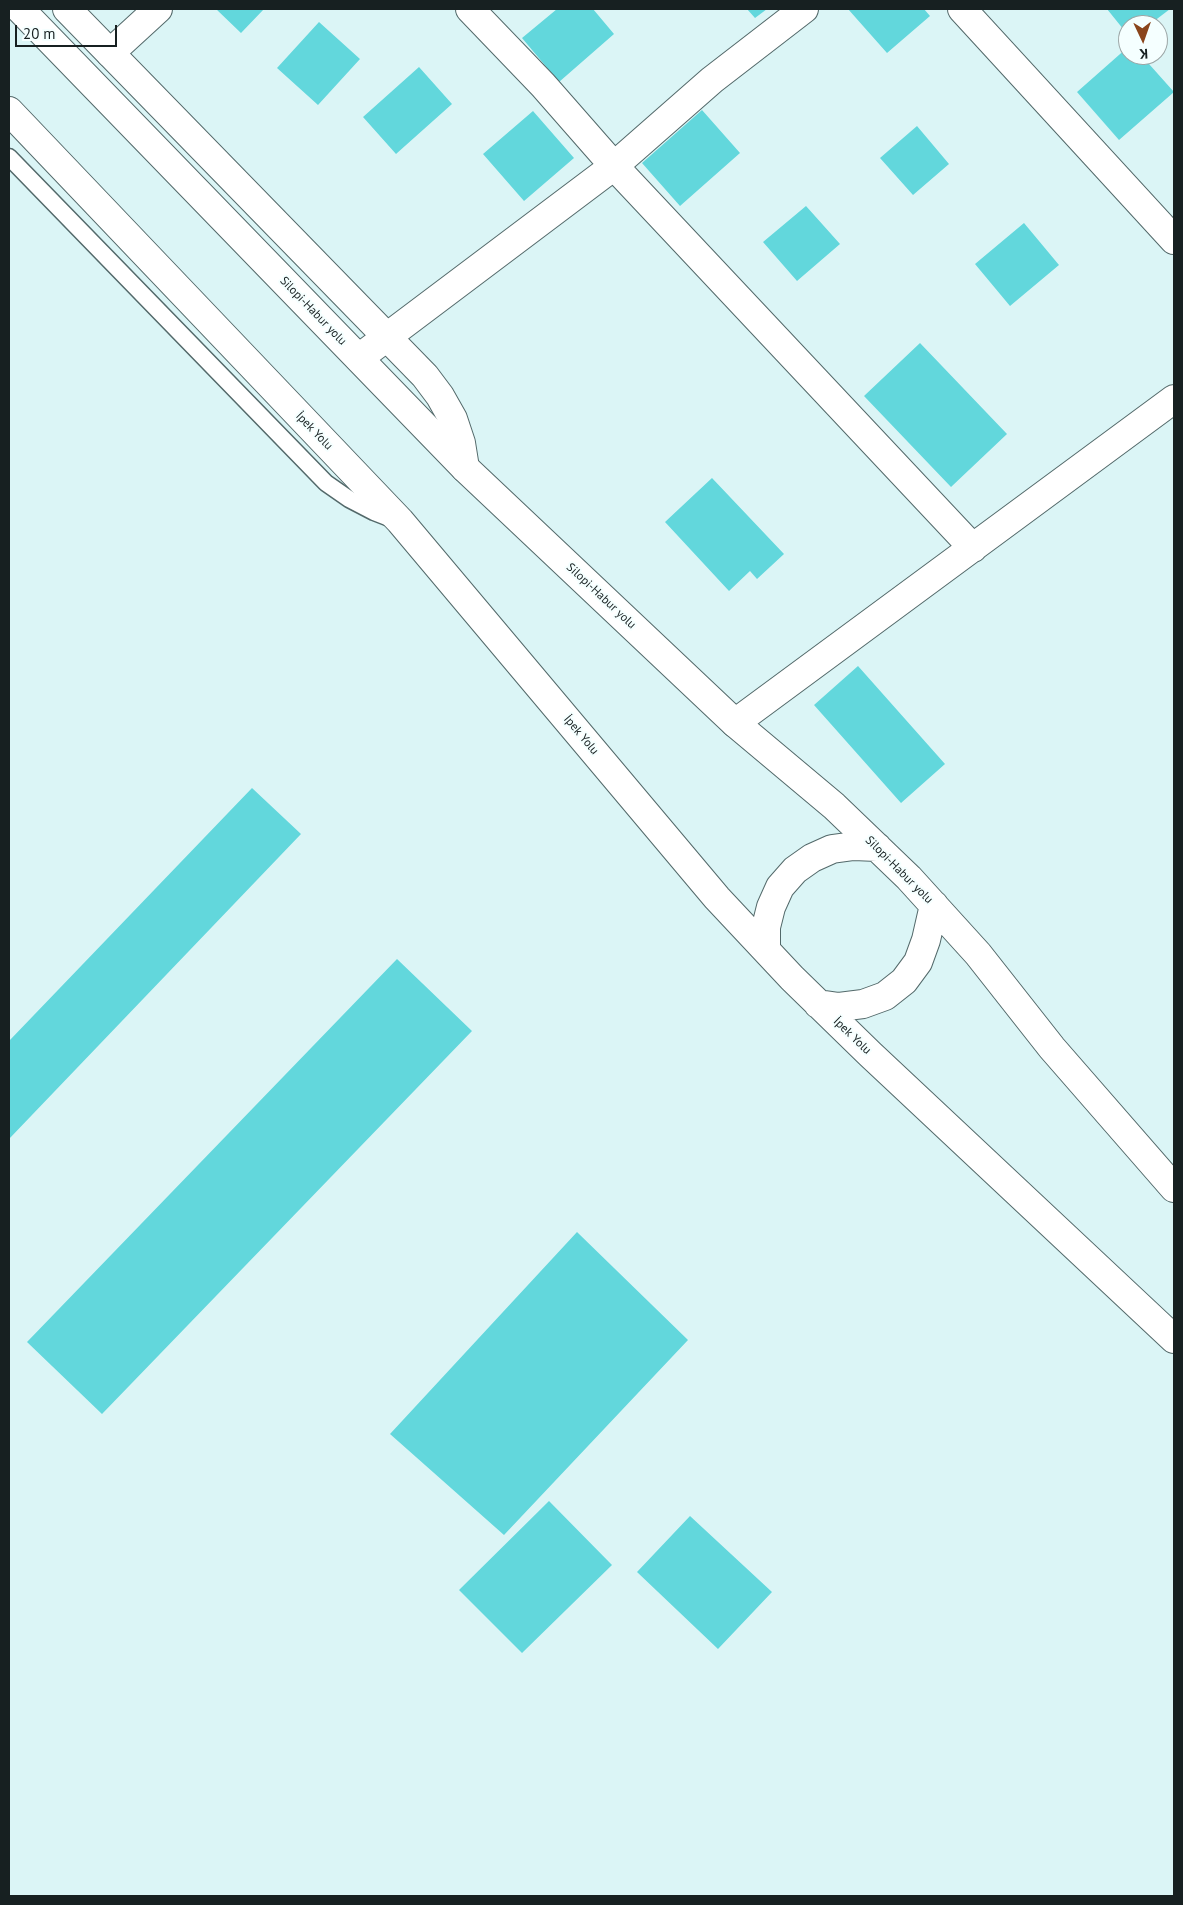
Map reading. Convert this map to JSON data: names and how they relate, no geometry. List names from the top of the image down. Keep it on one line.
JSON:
{"streets":{"main road":["Silopi-Habur yolu","İpek Yolu"]},"crossings":[["Silopi-Habur yolu","İpek Yolu"]],"scale_bar":"20 m","north":"bottom"}
